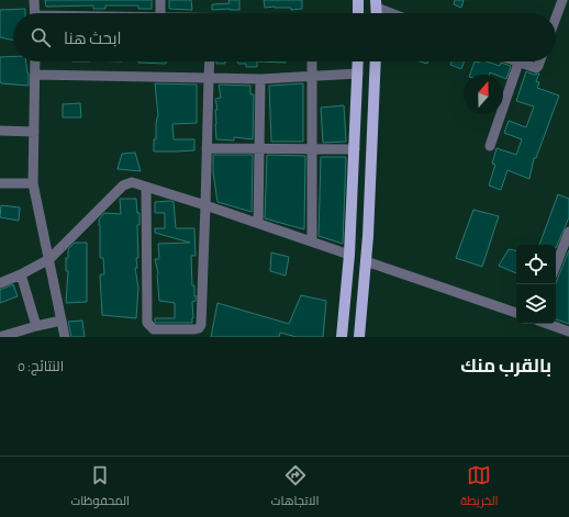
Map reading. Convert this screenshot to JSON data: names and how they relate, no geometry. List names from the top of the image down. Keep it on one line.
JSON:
{"north":"top","page":{"search":"ابحث هنا","heading":["بالقرب منك","النتائج: 0"],"nav":["الخريطة","الاتجاهات","المحفوظات"]}}
